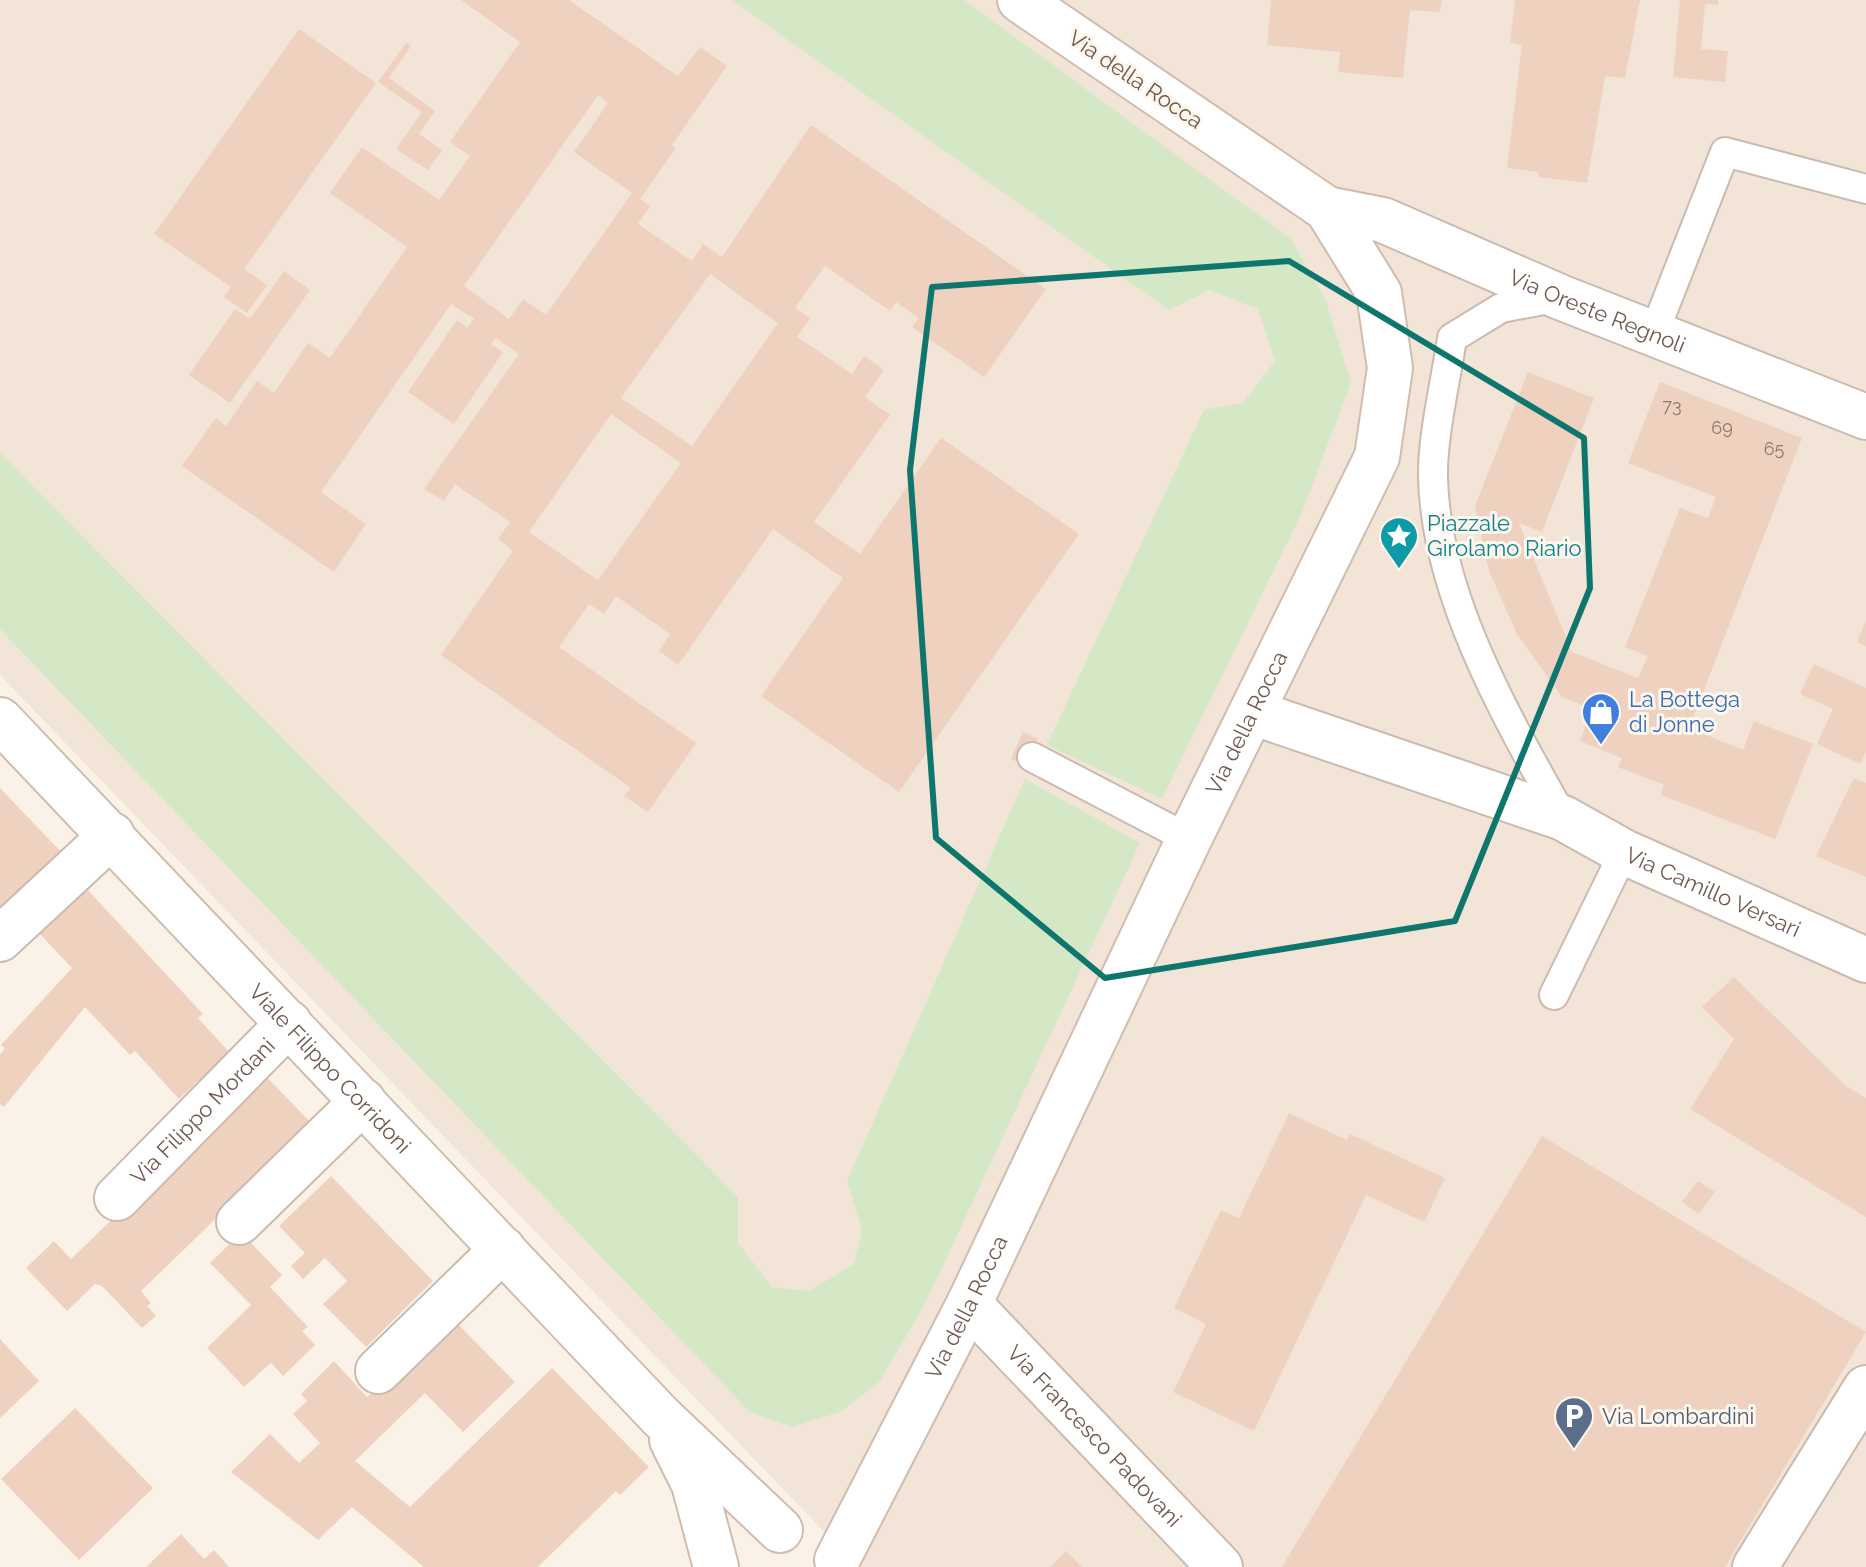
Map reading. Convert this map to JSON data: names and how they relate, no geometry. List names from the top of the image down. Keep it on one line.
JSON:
{"streets":{"main road":["Via della Rocca","Via Oreste Regnoli","Via Camillo Versari","Viale Filippo Corridoni","Via Filippo Mordani","Via Francesco Padovani"]},"crossings":[["Via della Rocca","Via Oreste Regnoli"],["Via della Rocca","Via Francesco Padovani"],["Viale Filippo Corridoni","Via Filippo Mordani"]],"places":{"place":["Piazzale Girolamo Riario"],"shop":["La Bottega di Jonne"],"parking":["Via Lombardini"]},"house_numbers":["73","69","65"]}
